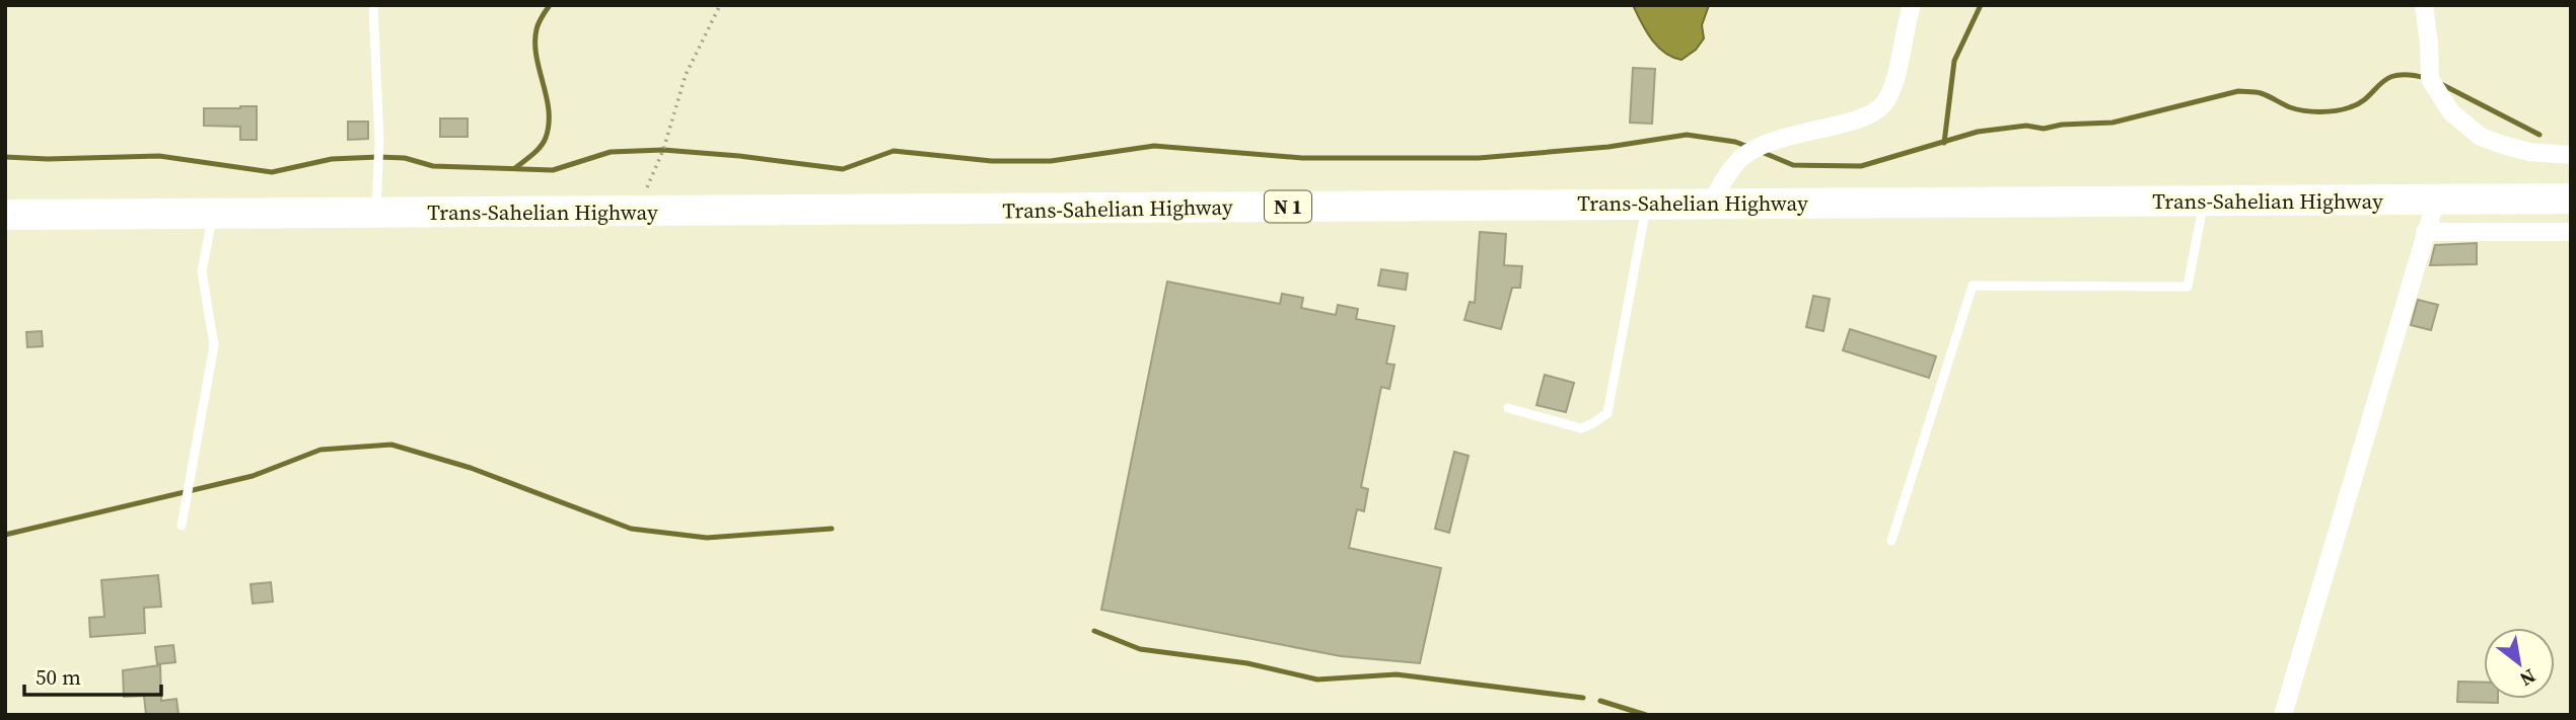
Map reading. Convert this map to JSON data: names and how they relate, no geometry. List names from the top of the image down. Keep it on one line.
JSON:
{"streets":{"highway":["Trans-Sahelian Highway","N 1"]},"scale_bar":"50 m","north":"bottom right"}
